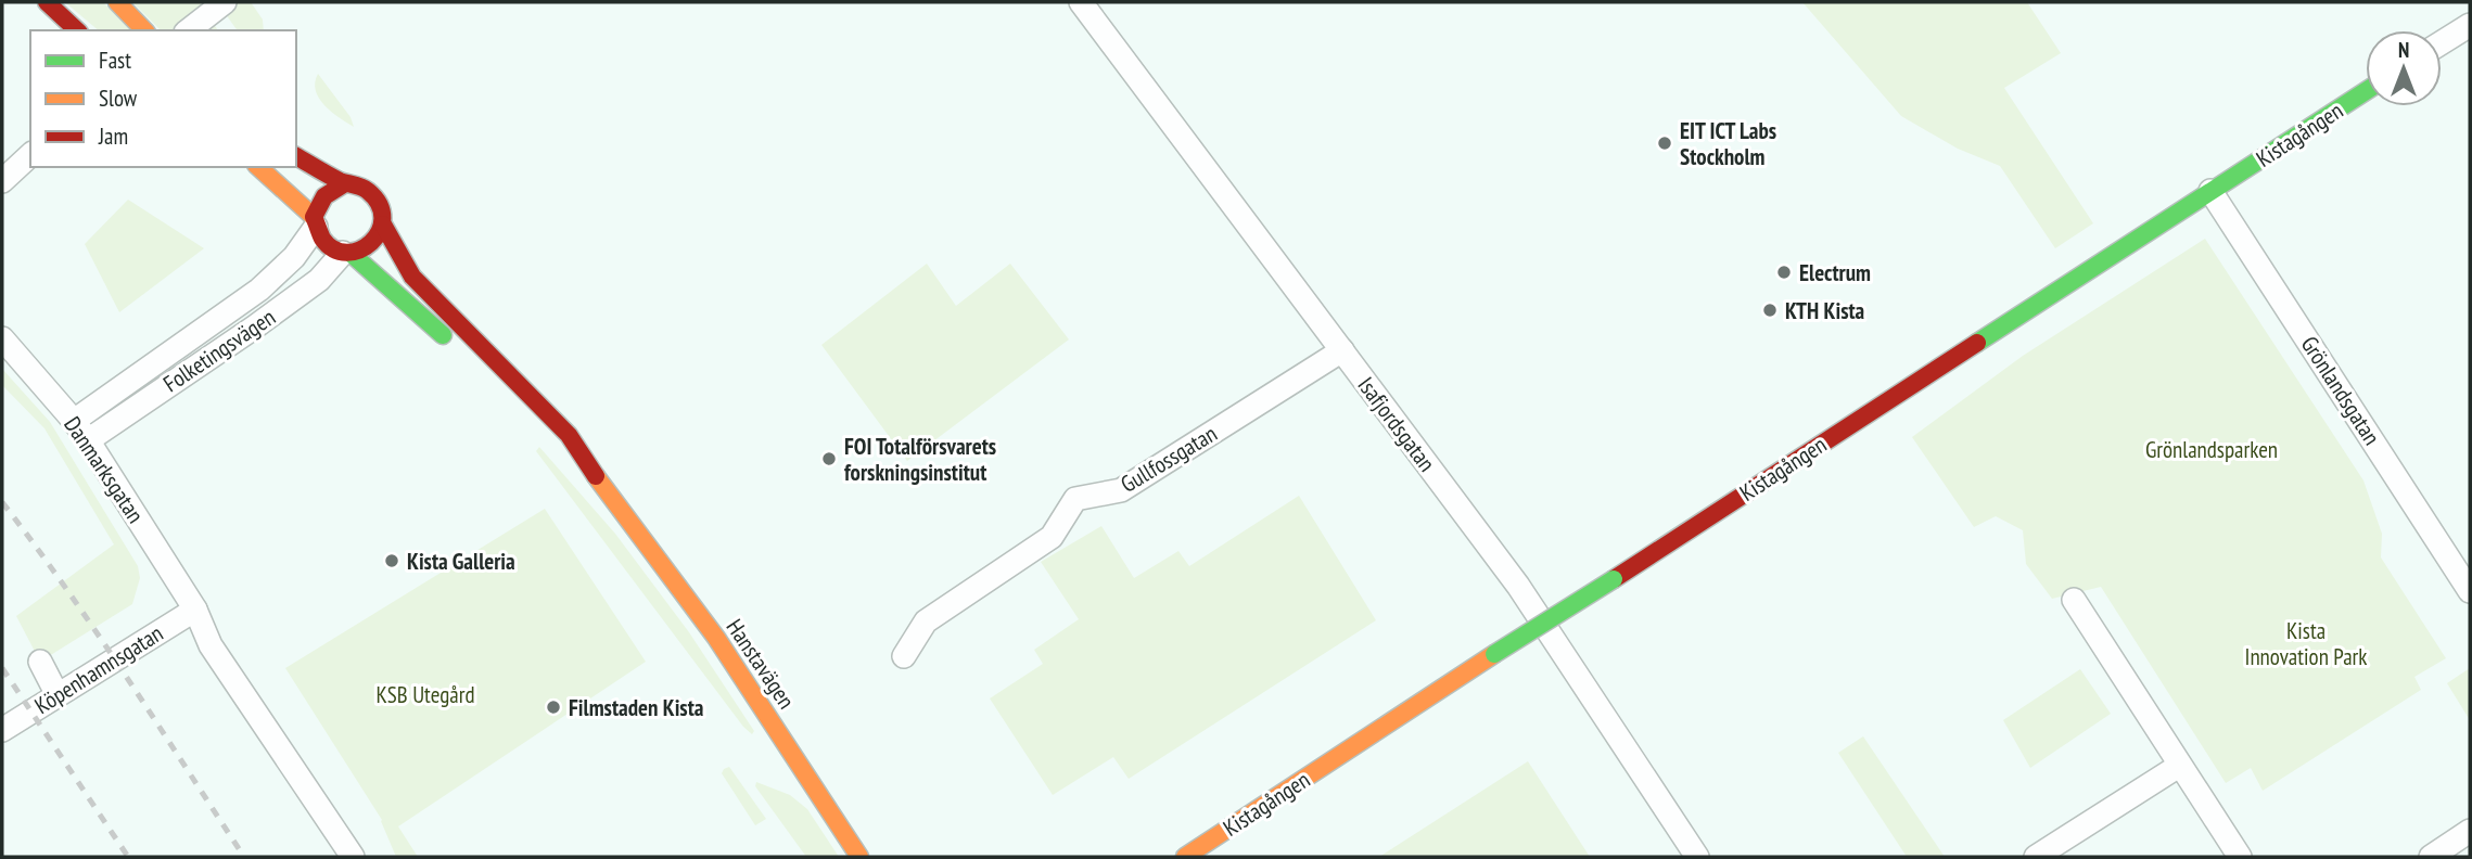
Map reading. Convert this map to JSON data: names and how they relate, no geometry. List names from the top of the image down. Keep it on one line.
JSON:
{"streets":{"main road":["Kistagången","Hanstavägen"],"street":["Folketingsvägen","Grönlandsgatan","Isafjordsgatan","Gullfossgatan","Danmarksgatan","Köpenhamnsgatan"]},"crossings":[["Kistagången","Grönlandsgatan"],["Folketingsvägen","Danmarksgatan"],["Folketingsvägen","Hanstavägen"],["Isafjordsgatan","Gullfossgatan"],["Danmarksgatan","Köpenhamnsgatan"]],"parks":["Grönlandsparken","Kista Innovation Park","KSB Utegård"],"places":["EIT ICT Labs Stockholm","Electrum","KTH Kista","FOI Totalförsvarets forskningsinstitut","Kista Galleria","Filmstaden Kista"],"legend":["Fast","Slow","Jam"],"north":"top"}
